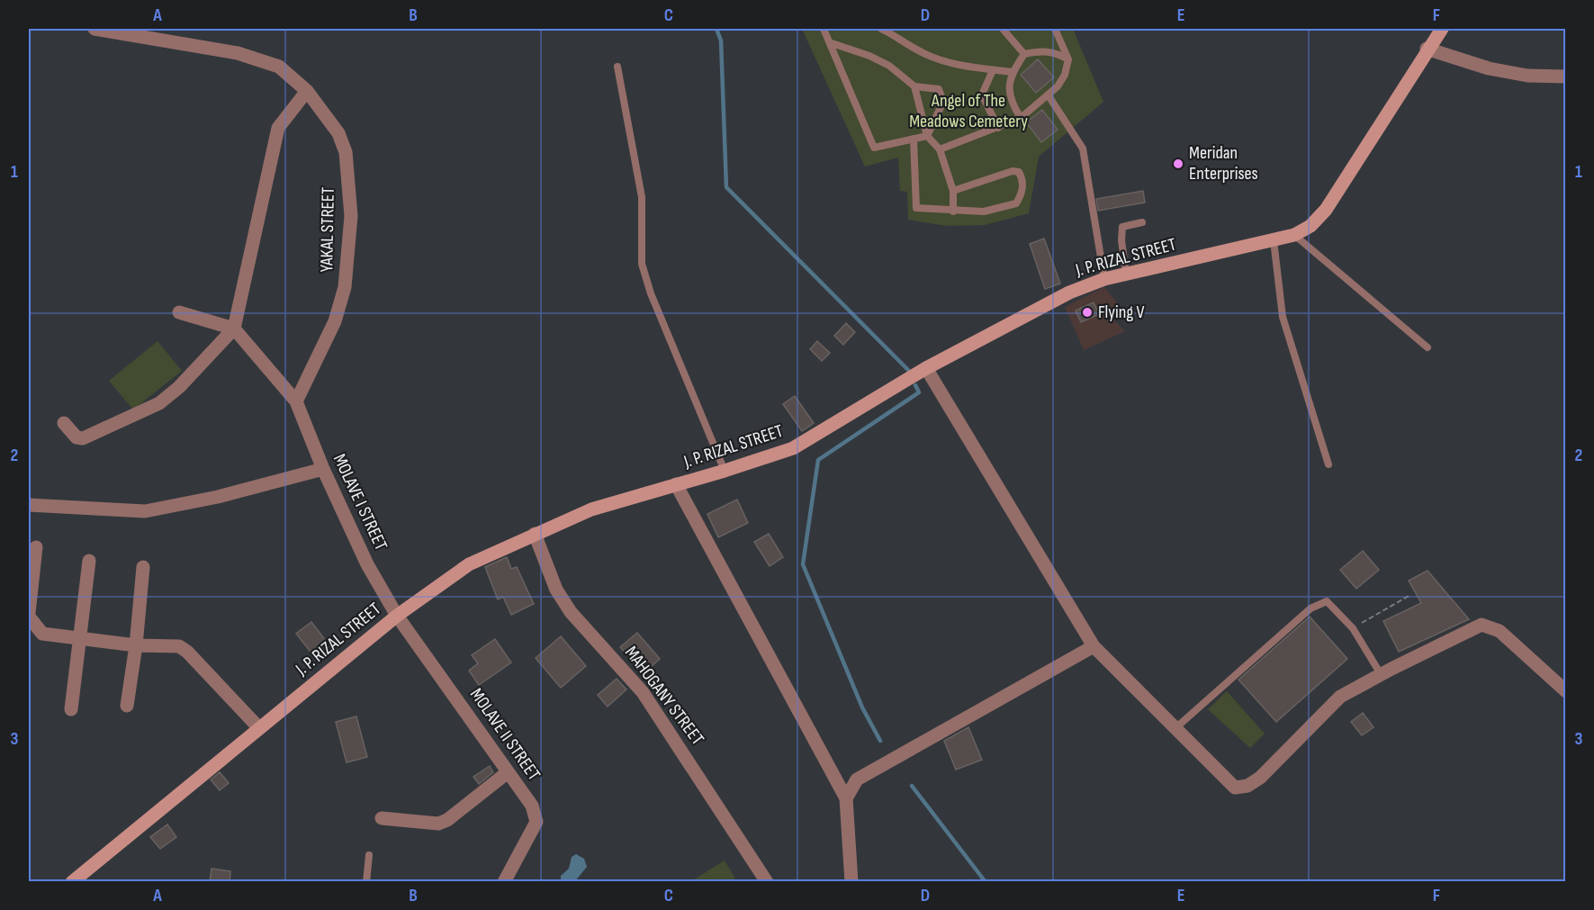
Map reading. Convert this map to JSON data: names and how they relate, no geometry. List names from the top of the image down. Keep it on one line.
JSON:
{"streets":{"main road":["J. P. RIZAL STREET"],"street":["YAKAL STREET","MOLAVE I STREET","MAHOGANY STREET","MOLAVE II STREET"]},"crossings":[["YAKAL STREET","MOLAVE I STREET"],["J. P. RIZAL STREET","MOLAVE I STREET"],["J. P. RIZAL STREET","MAHOGANY STREET"],["J. P. RIZAL STREET","MOLAVE II STREET"],["MOLAVE I STREET","MOLAVE II STREET"]],"parks":["Angel of The Meadows Cemetery"],"places":["Meridan Enterprises","Flying V"],"grid":{"columns":["A","B","C","D","E","F"],"rows":["1","2","3"]}}
